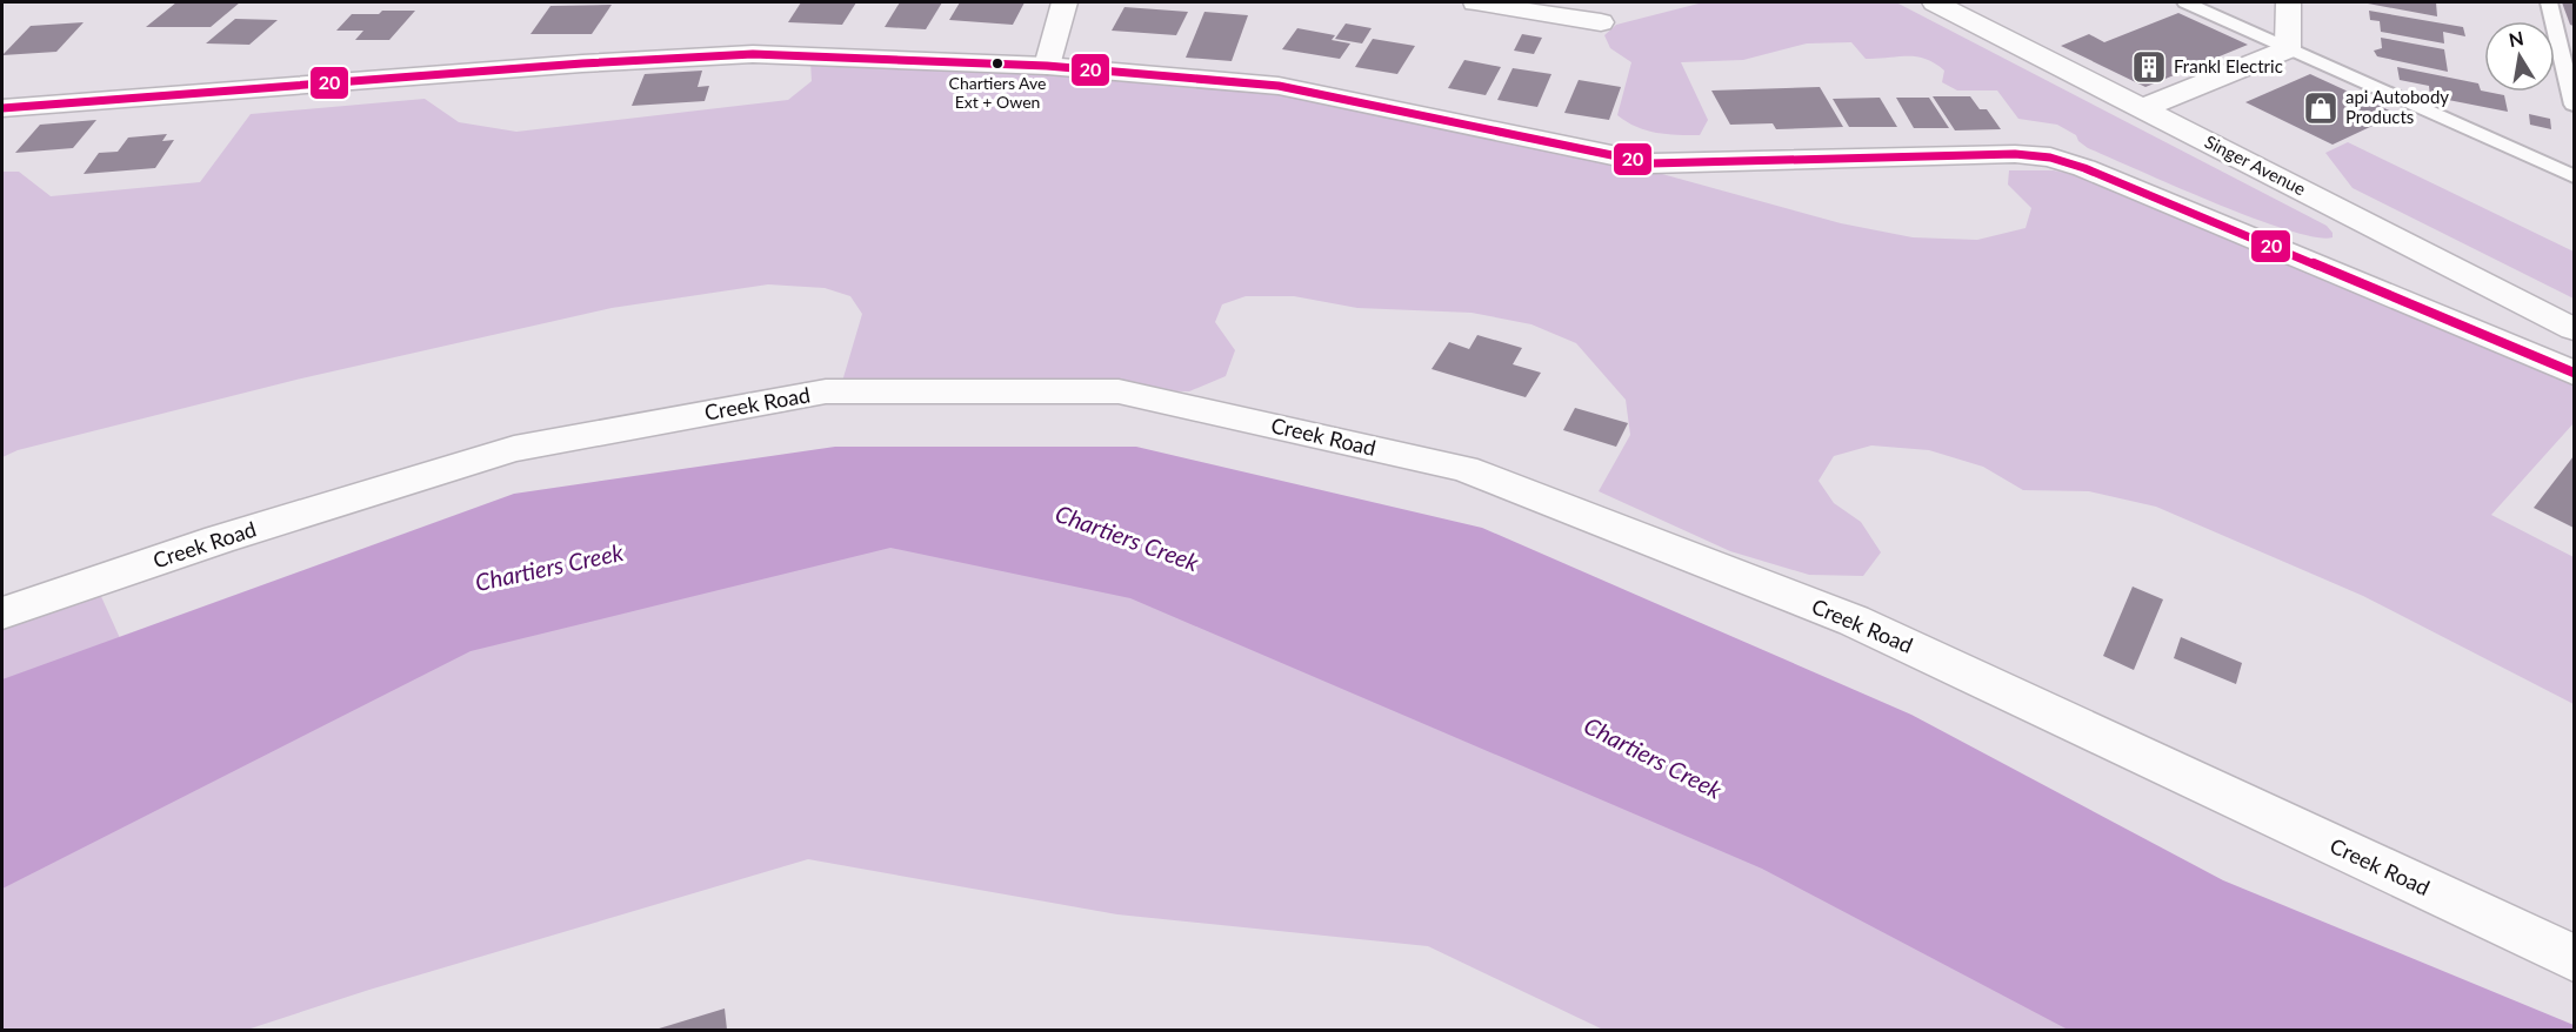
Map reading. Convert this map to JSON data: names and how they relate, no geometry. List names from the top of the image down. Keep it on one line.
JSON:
{"streets":{"street":["Singer Avenue","Creek Road"]},"water":["Chartiers Creek"],"places":{"other":["Chartiers Ave Ext + Owen"],"building":["Frankl Electric"],"shop":["api Autobody Products"]},"lines":["transit line 20"],"north":"top"}
